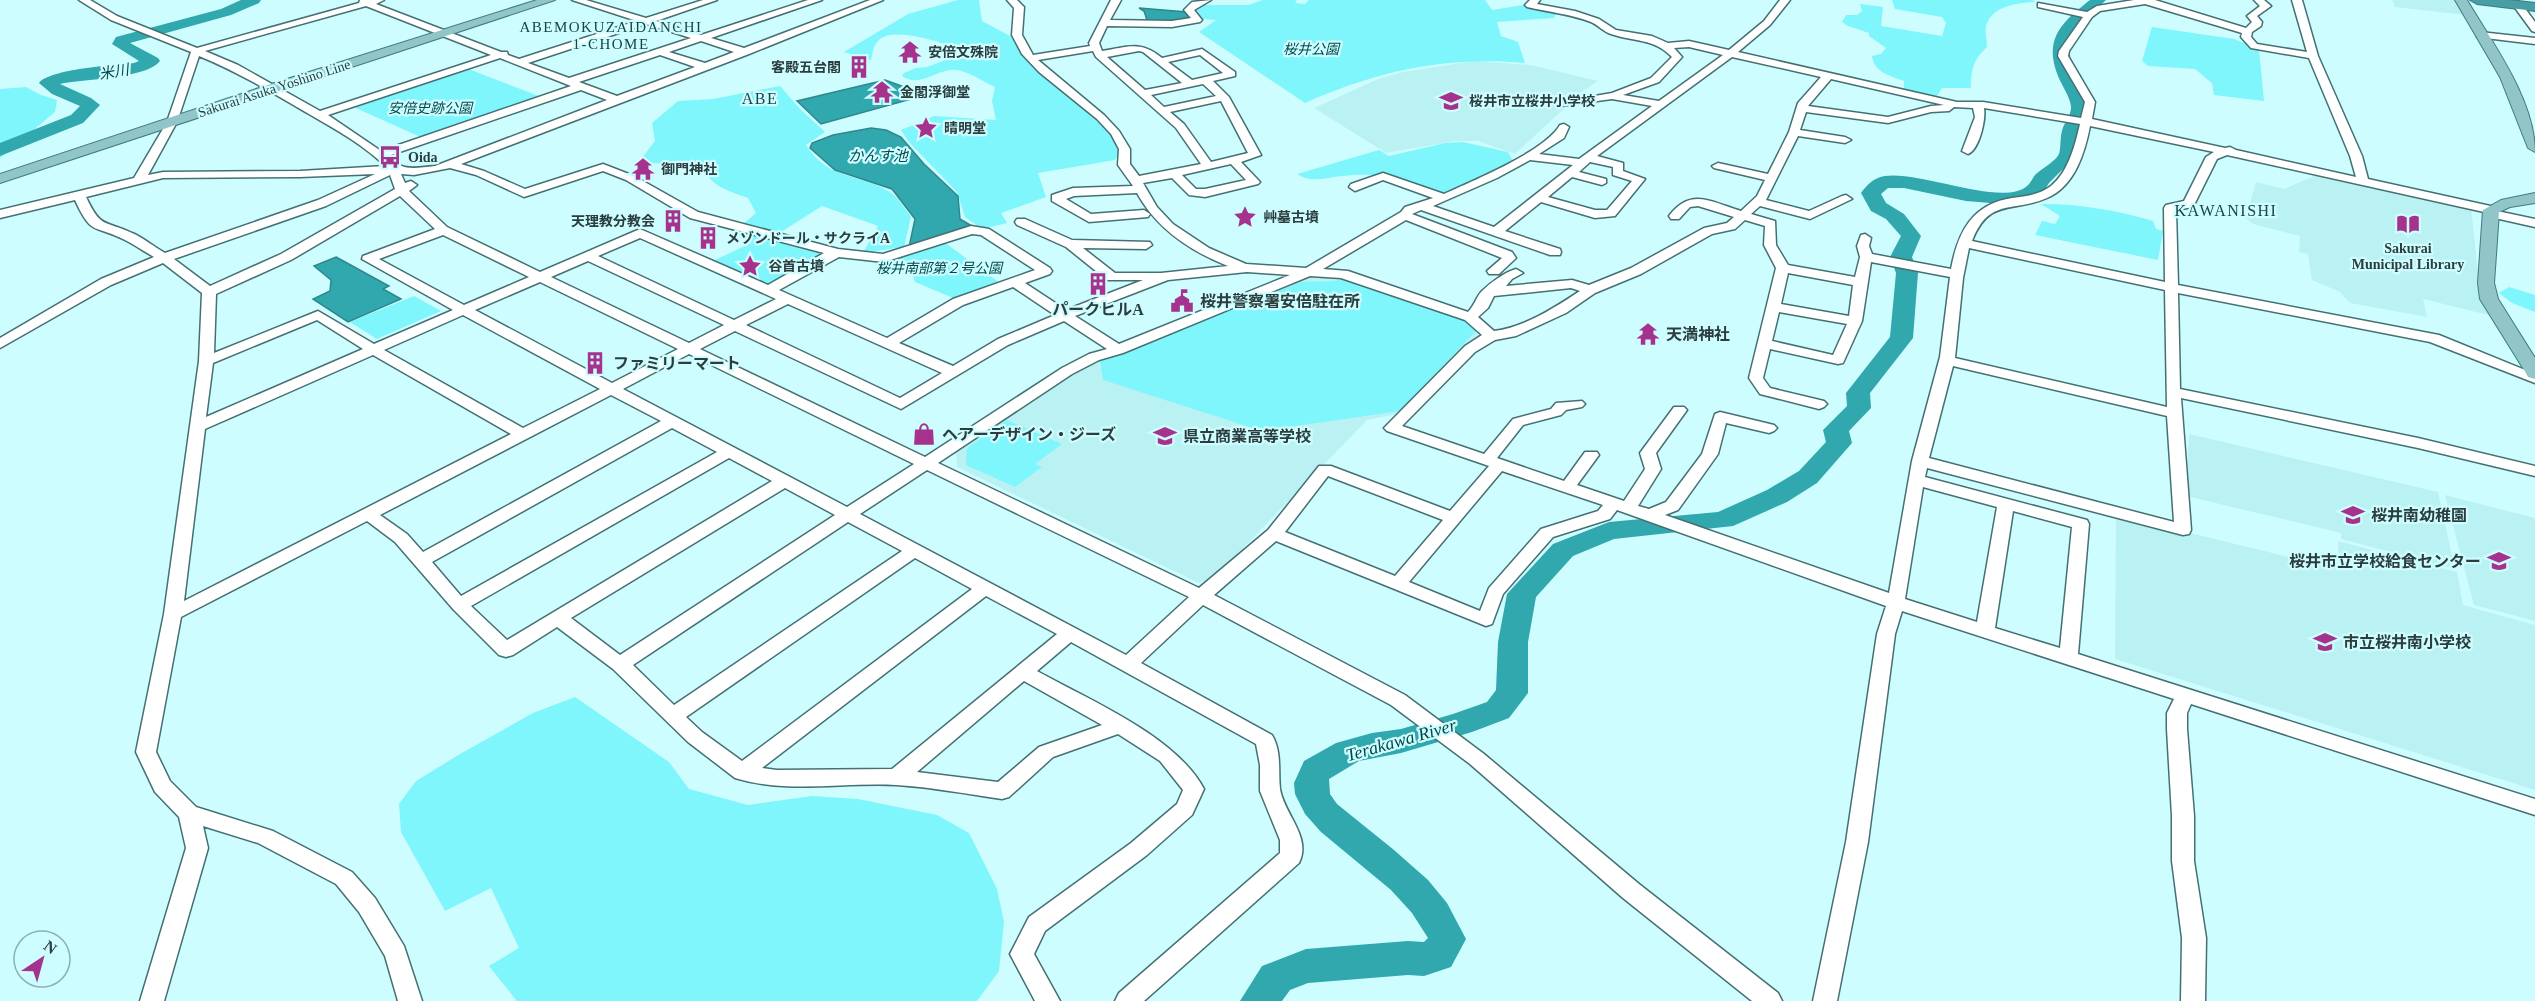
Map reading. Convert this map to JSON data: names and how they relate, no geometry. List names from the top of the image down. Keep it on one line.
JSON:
{"streets":{"main road":["Sakurai Asuka Yoshino Line"]},"districts":["ABEMOKUZAIDANCHI 1-CHOME","ABE","KAWANISHI"],"water":["米川","かんす池","Terakawa River"],"parks":["桜井公園","安倍史跡公園","桜井南部第２号公園"],"places":{"temple":["安倍文殊院","金閣浮御堂","御門神社","天満神社"],"building":["客殿五台閣","天理教分教会","メゾンドール・サクライA","パークヒルA","ファミリーマート"],"school or university":["桜井市立桜井小学校","県立商業高等学校","桜井南幼稚園","桜井市立学校給食センター","市立桜井南小学校"],"place":["晴明堂","艸墓古墳","谷首古墳"],"bus stop":["Oida"],"library":["Sakurai Municipal Library"],"public building":["桜井警察署安倍駐在所"],"shop":["ヘアーデザイン・ジーズ"]},"north":"top right"}
